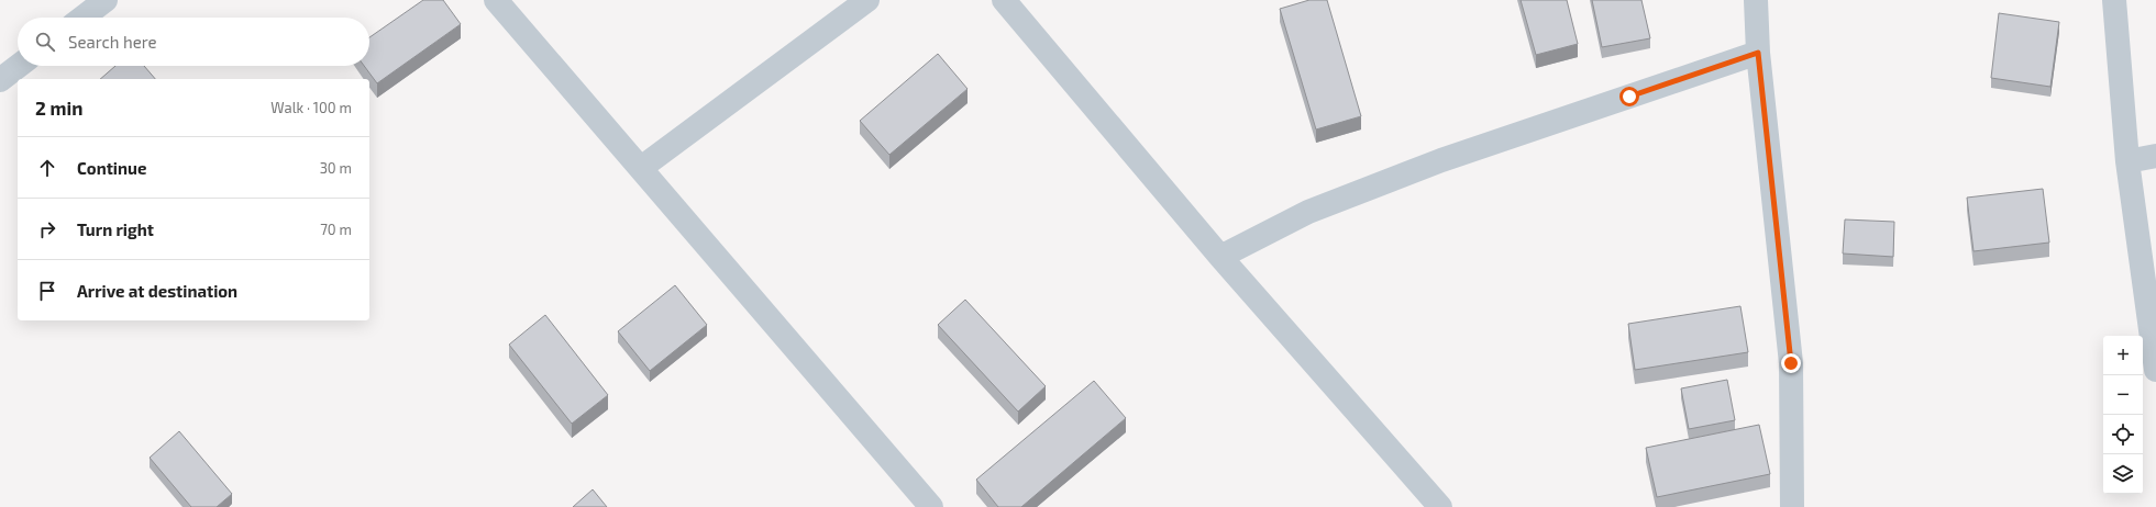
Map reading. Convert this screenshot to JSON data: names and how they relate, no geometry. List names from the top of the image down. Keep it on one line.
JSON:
{"page":{"search":"Search here","heading":["2 min","Walk · 100 m"],"list":[["Continue","30 m"],["Turn right","70 m"],"Arrive at destination"],"map_buttons":["+","−"]}}
